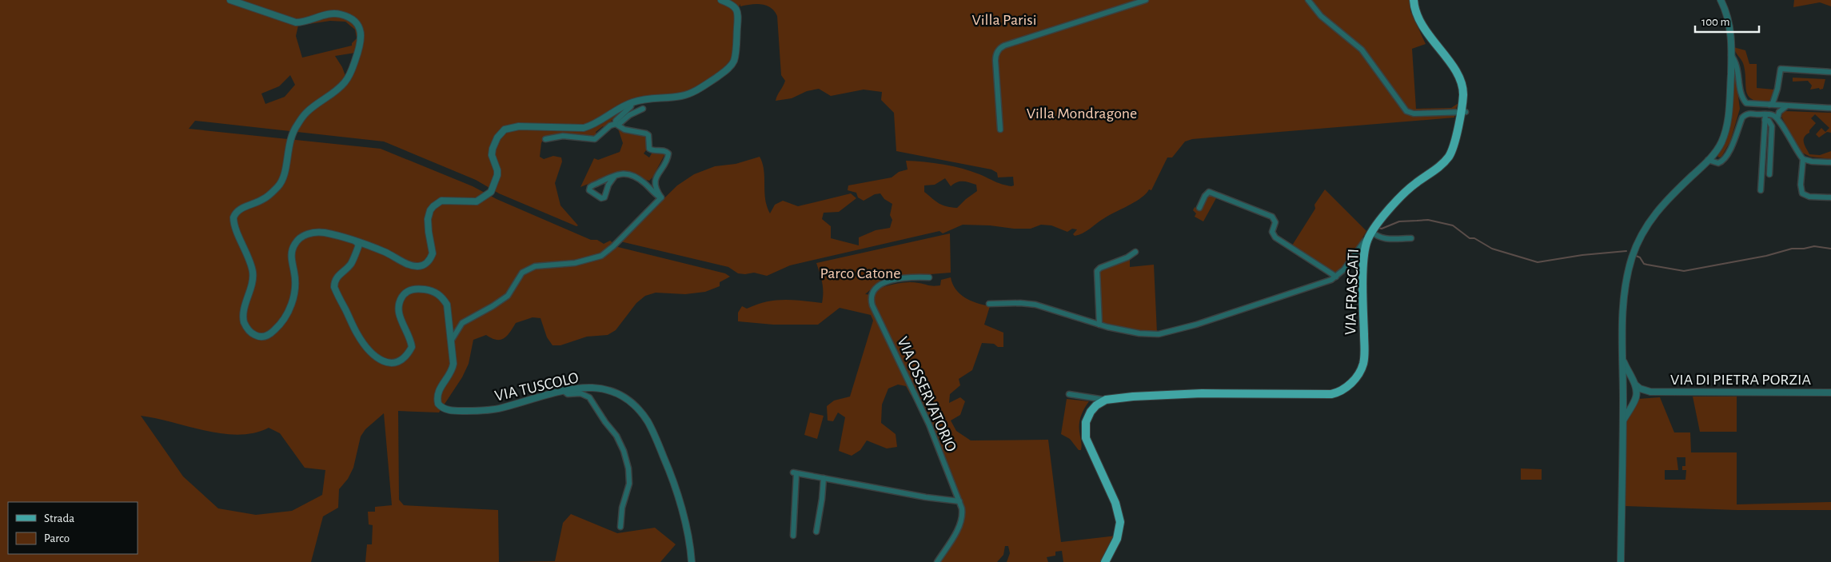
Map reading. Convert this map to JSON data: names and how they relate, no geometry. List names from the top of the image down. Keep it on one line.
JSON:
{"streets":{"main road":["VIA FRASCATI"],"street":["VIA DI PIETRA PORZIA","VIA TUSCOLO","VIA OSSERVATORIO"]},"parks":["Villa Parisi","Villa Mondragone","Parco Catone"],"legend":["Strada","Parco"],"scale_bar":"100 m"}
